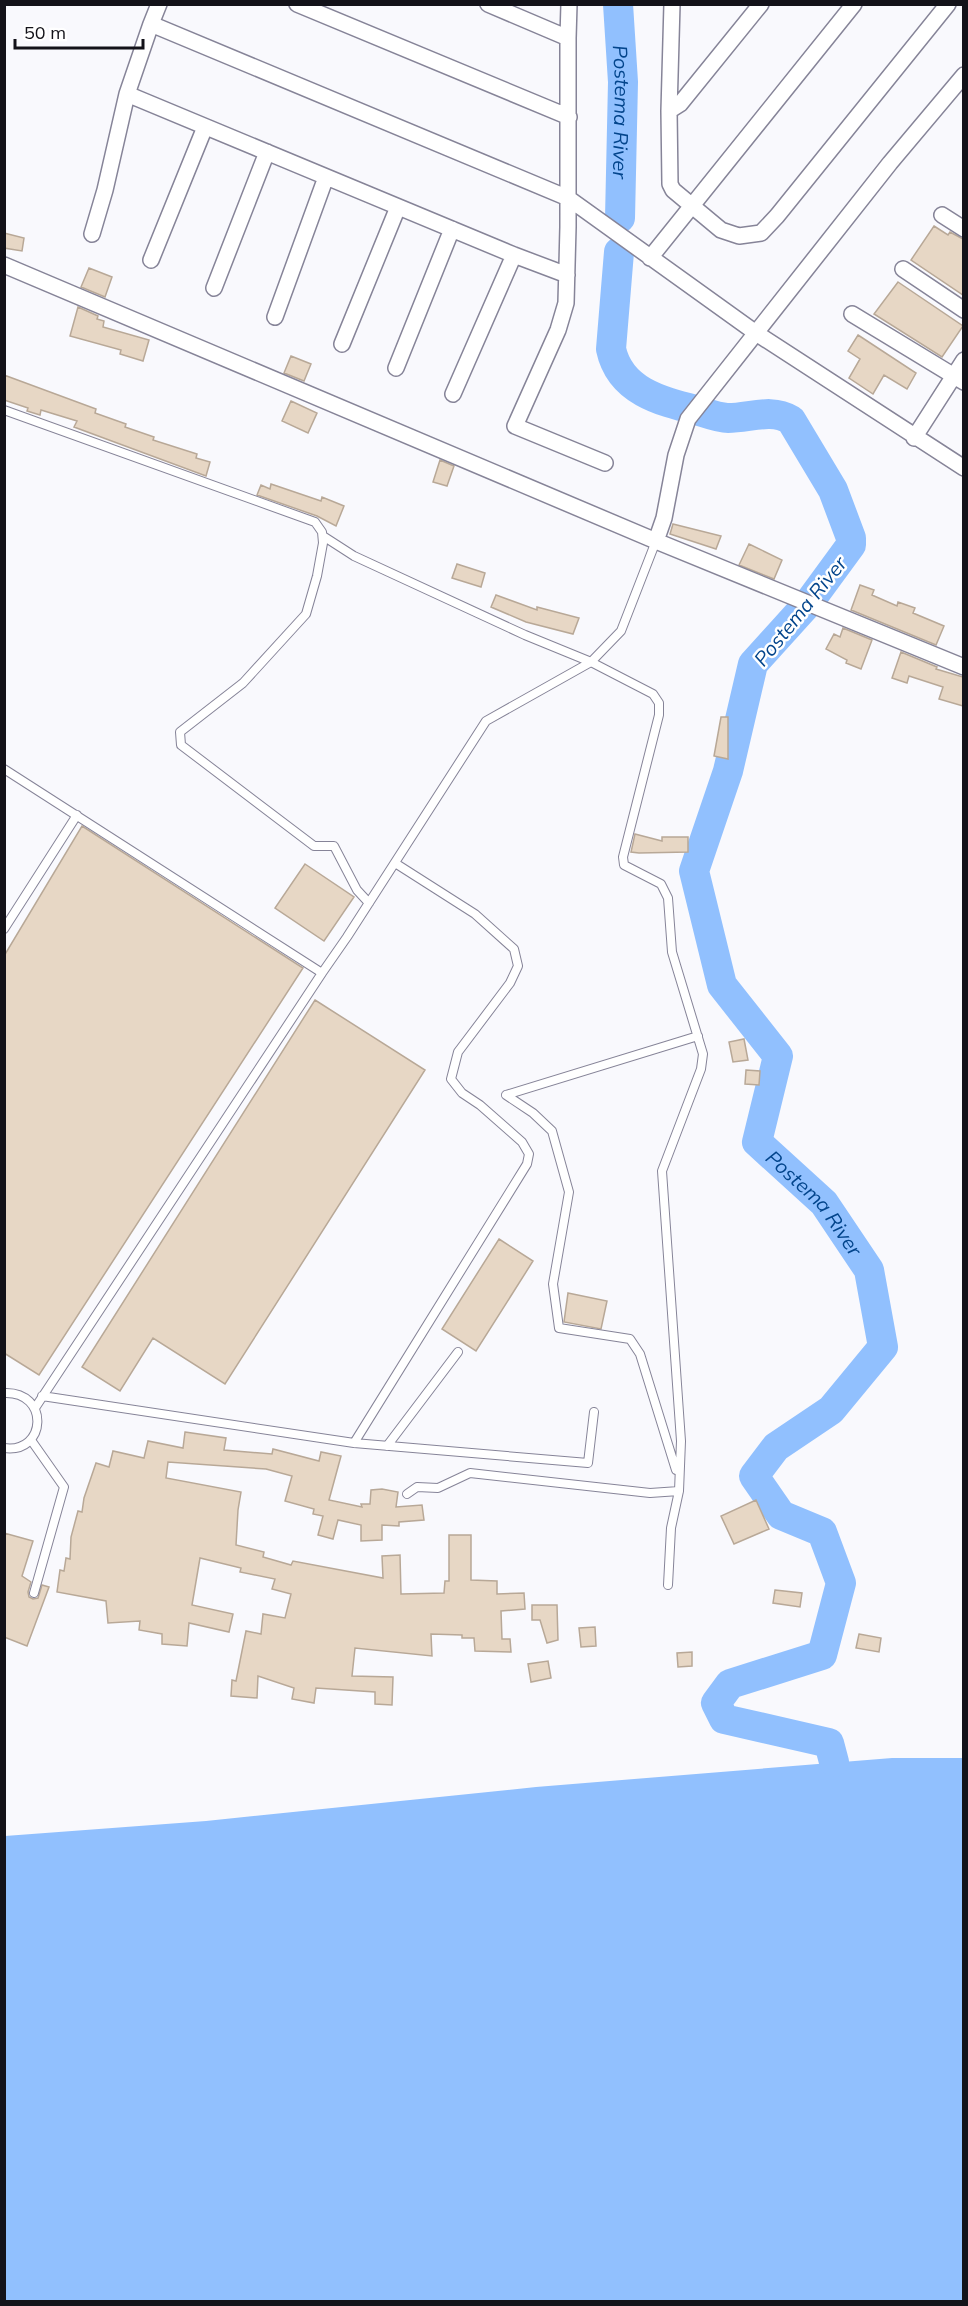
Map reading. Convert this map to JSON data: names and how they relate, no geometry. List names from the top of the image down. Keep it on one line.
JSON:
{"water":["Postema River"],"scale_bar":"50 m"}
